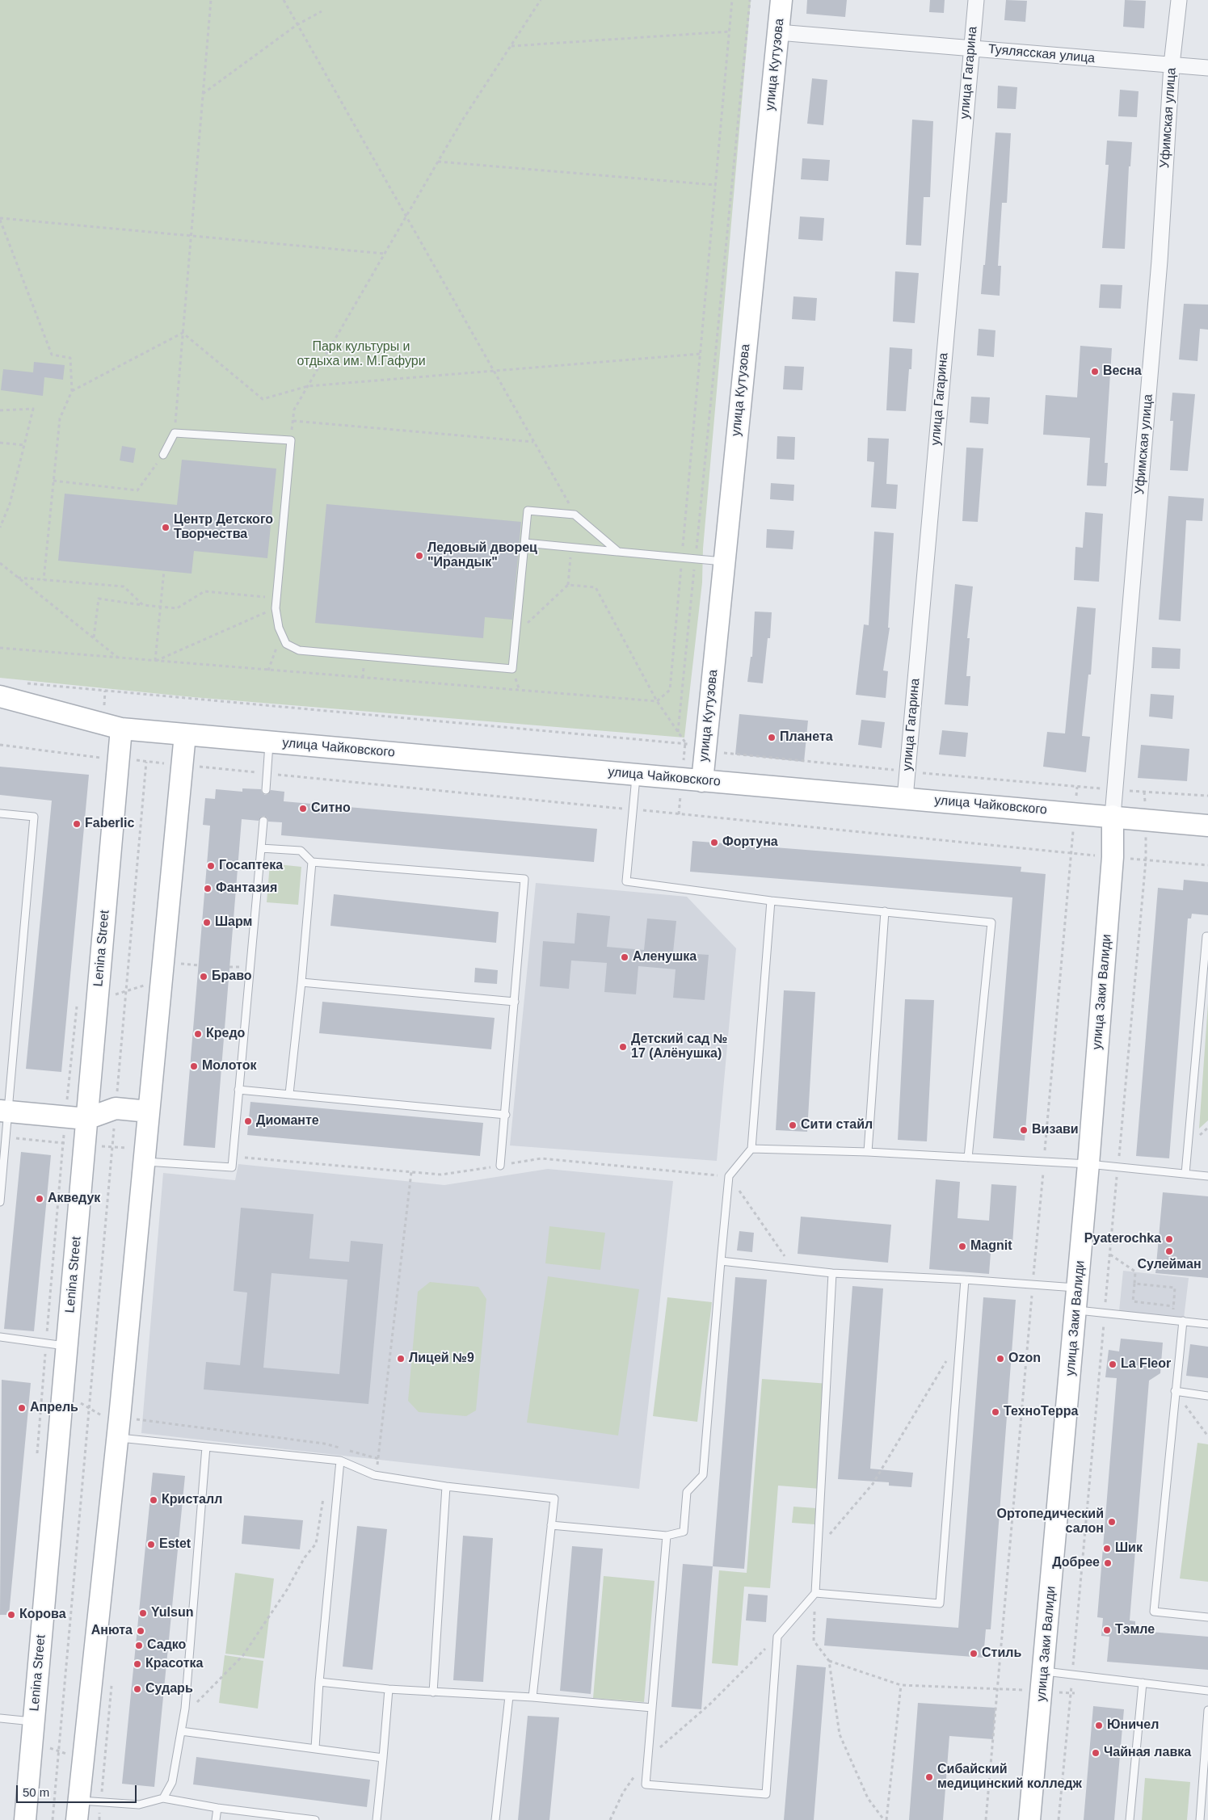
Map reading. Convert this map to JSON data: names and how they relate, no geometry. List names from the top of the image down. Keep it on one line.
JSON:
{"streets":{"main road":["улица Кутузова","улица Чайковского","Lenina Street","улица Заки Валиди"],"street":["Туялясская улица","улица Гагарина","Уфимская улица"]},"crossings":[["Туялясская улица","улица Кутузова"],["Туялясская улица","улица Гагарина"],["Туялясская улица","Уфимская улица"],["улица Кутузова","улица Чайковского"],["улица Гагарина","улица Чайковского"],["Уфимская улица","улица Чайковского"],["Уфимская улица","улица Заки Валиди"],["улица Чайковского","Lenina Street"],["улица Чайковского","улица Заки Валиди"]],"parks":["Парк культуры и отдыха им. М.Гафури"],"places":["Весна","Центр Детского Творчества","Ледовый дворец \"Ирандык\"","Планета","Ситно","Faberlic","Фортуна","Госаптека","Фантазия","Шарм","Аленушка","Браво","Кредо","Детский сад № 17 (Алёнушка)","Молоток","Диоманте","Сити стайл","Визави","Акведук","Pyaterochka","Magnit","Сулейман","Лицей №9","Ozon","La Fleor","Апрель","ТехноТерра","Кристалл","Ортопедический салон","Estet","Шик","Добрее","Yulsun","Корова","Тэмле","Анюта","Садко","Стиль","Красотка","Сударь","Юничел","Чайная лавка","Сибайский медицинский колледж"],"scale_bar":"50 m"}
